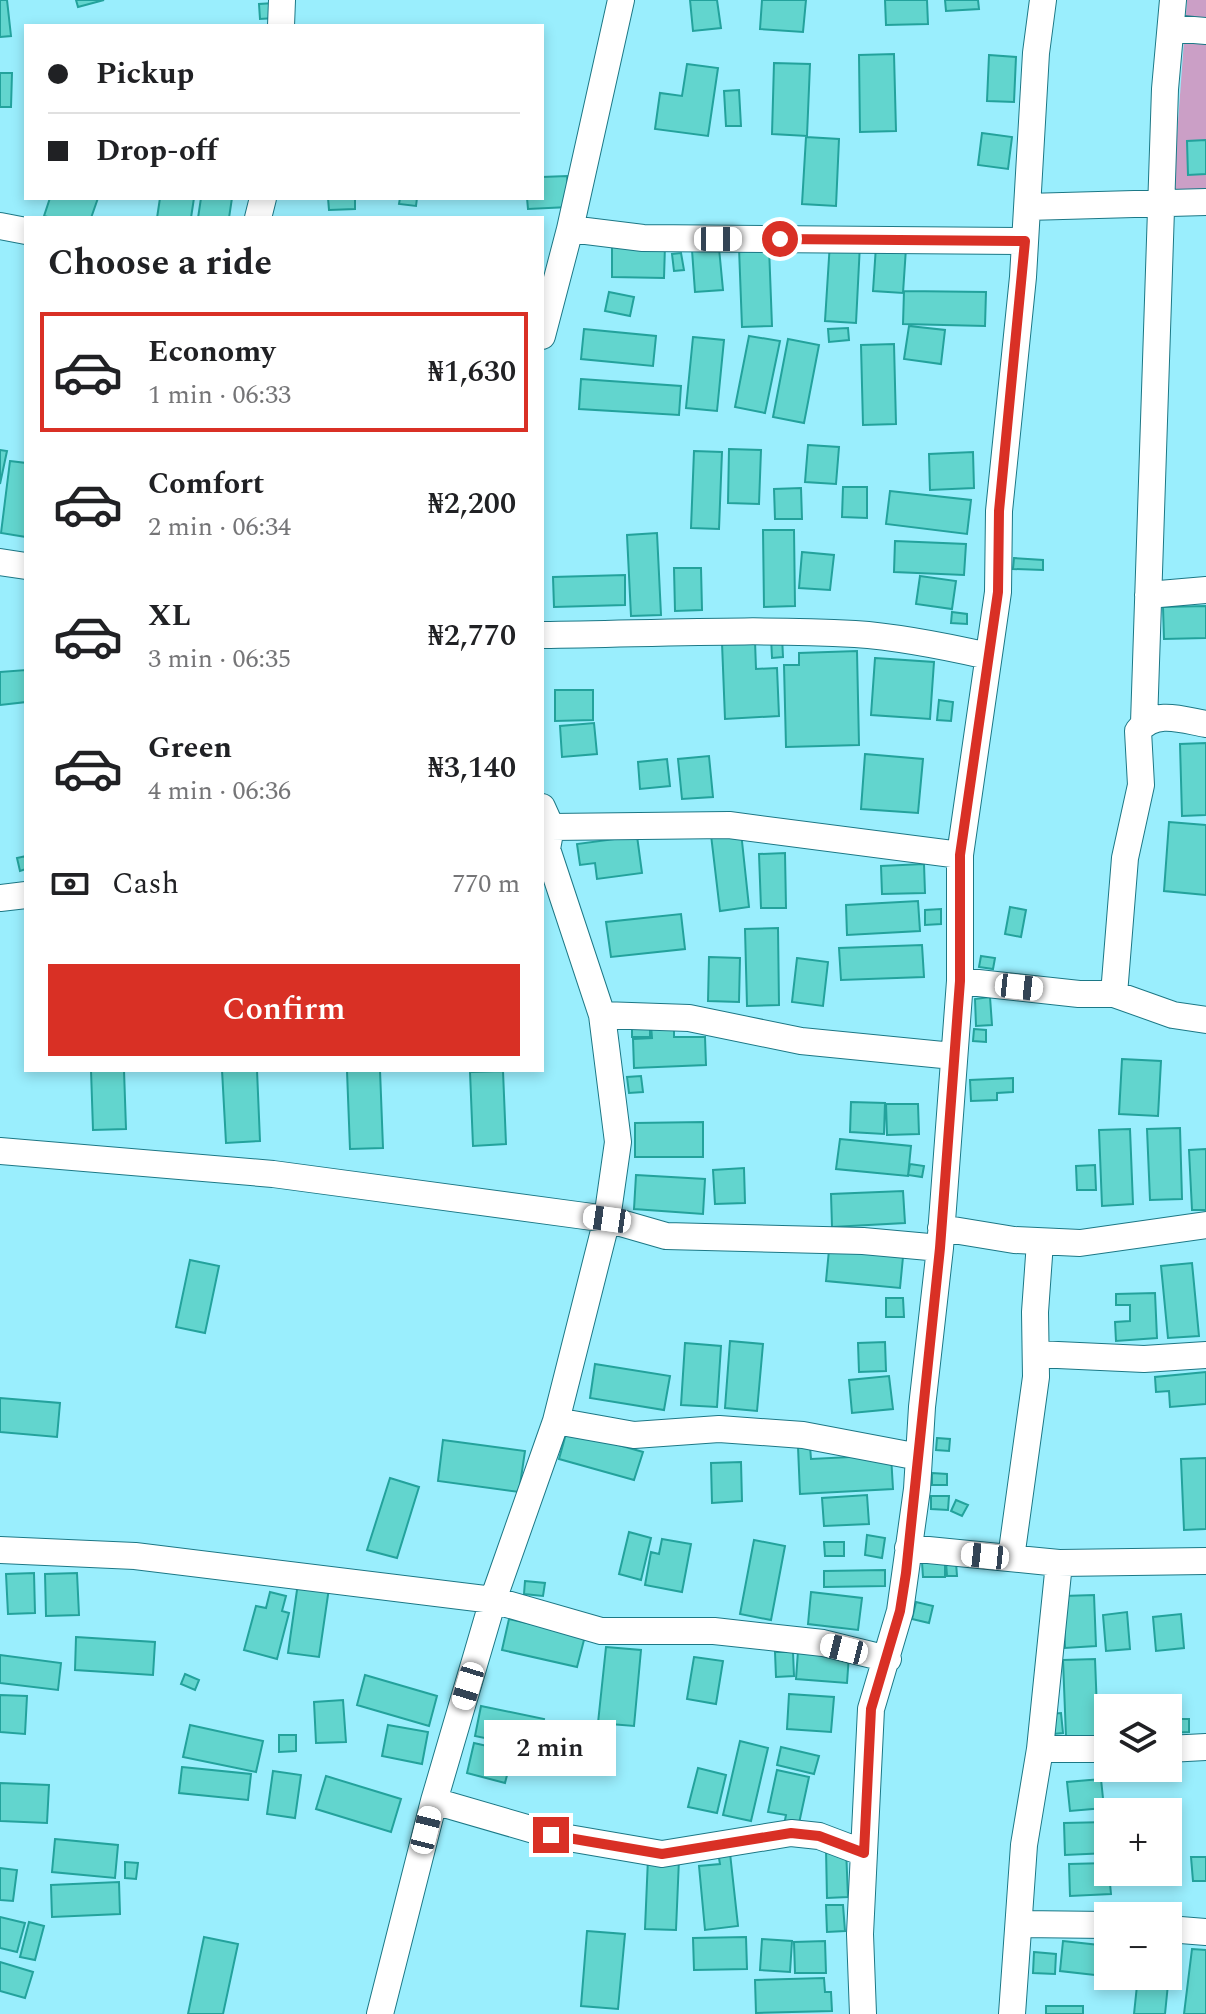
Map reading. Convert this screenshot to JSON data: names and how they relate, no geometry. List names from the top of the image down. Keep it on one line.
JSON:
{"page":{"banner":["Pickup","Drop-off"],"heading":"Choose a ride","list":[{"name":"Economy","note":"1 min · 06:33","value":"₦1,630"},{"name":"Comfort","note":"2 min · 06:34","value":"₦2,200"},{"name":"XL","note":"3 min · 06:35","value":"₦2,770"},{"name":"Green","note":"4 min · 06:36","value":"₦3,140"}],"pay":["Cash","770 m"],"buttons":"Confirm","map_buttons":["+","−"],"bubble":"2 min"}}
